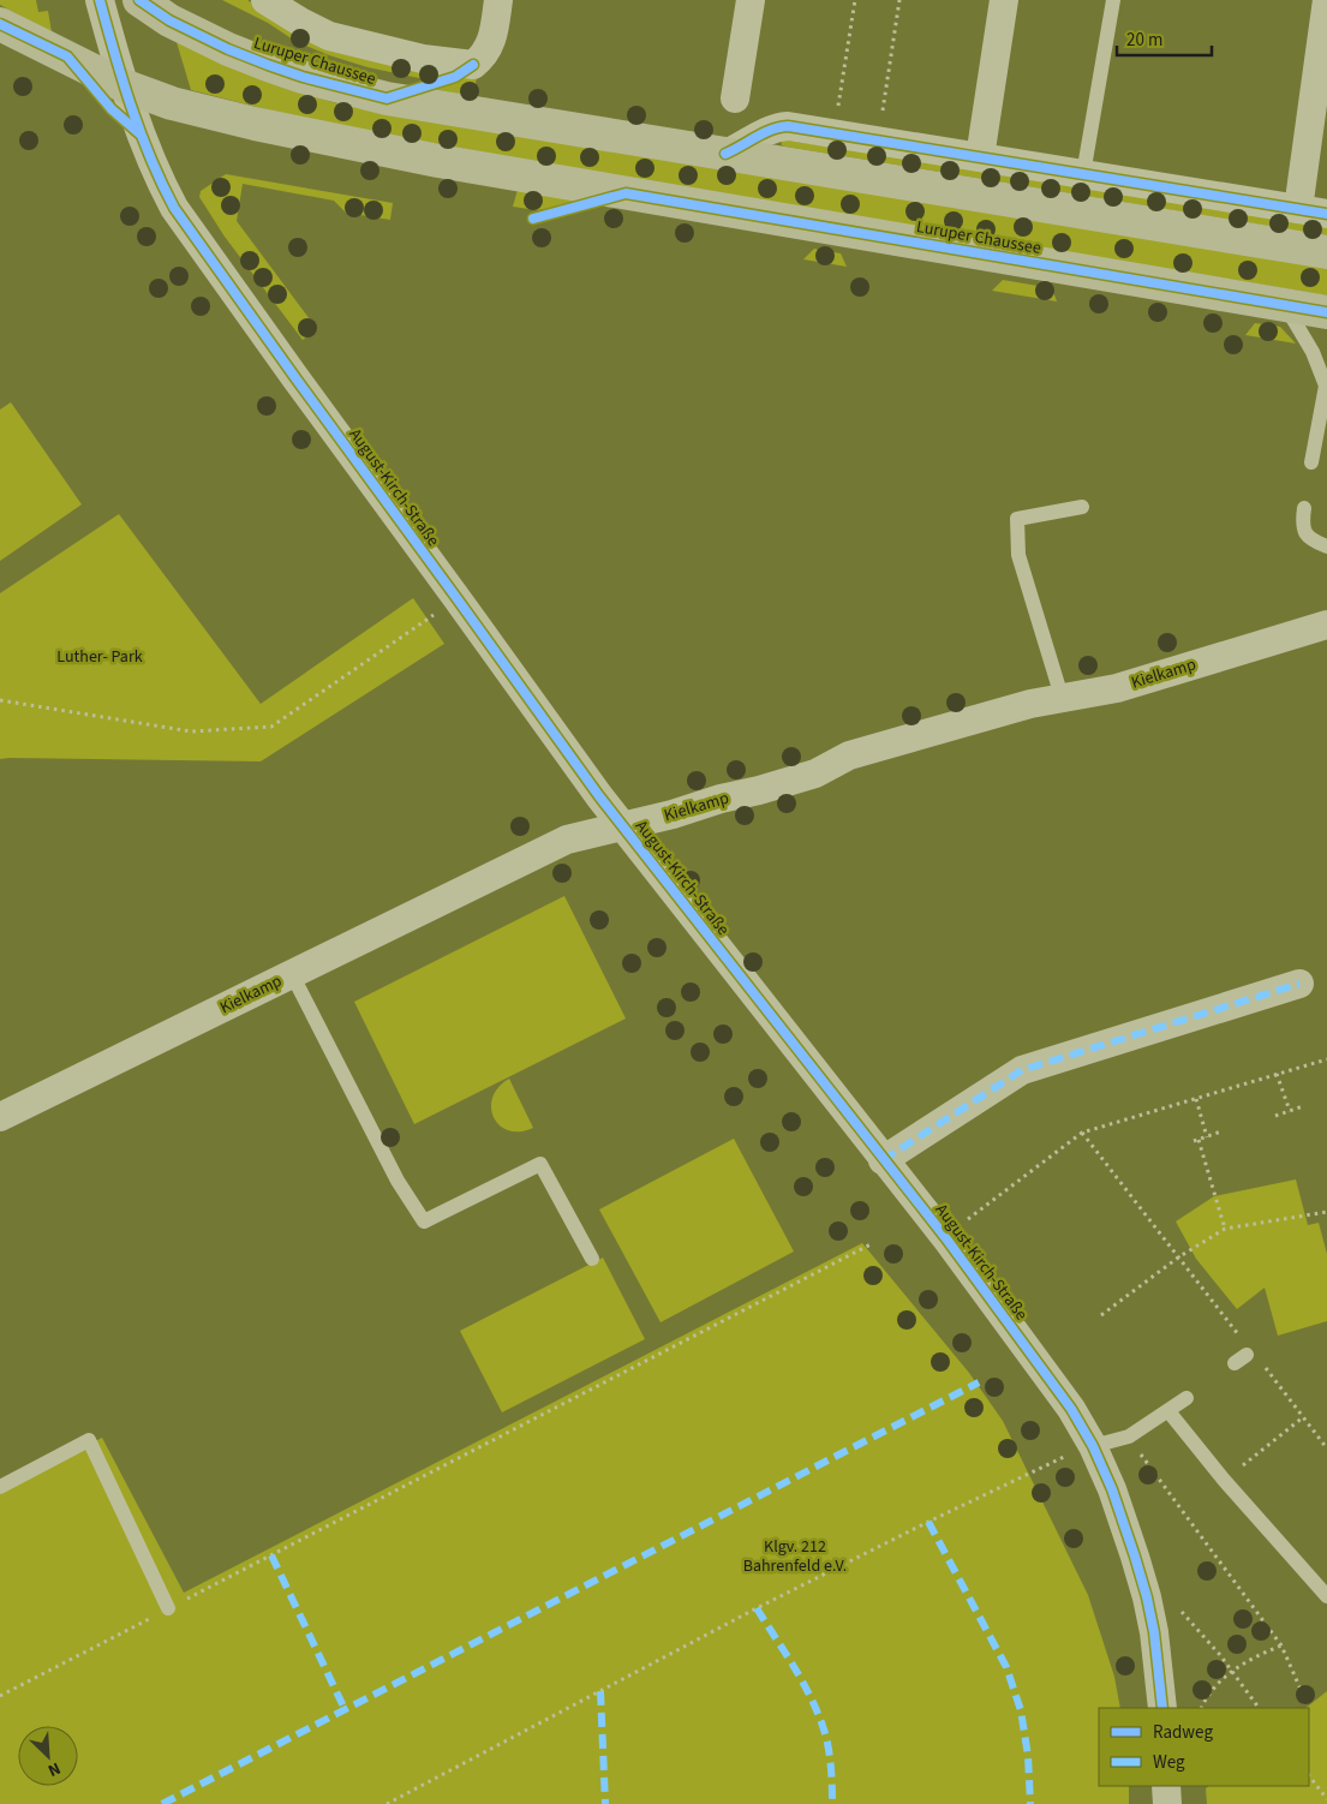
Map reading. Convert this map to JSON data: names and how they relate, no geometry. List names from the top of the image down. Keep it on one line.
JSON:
{"streets":{"main road":["Luruper Chaussee"],"street":["August-Kirch-Straße","Kielkamp"]},"crossings":[["Luruper Chaussee","August-Kirch-Straße"],["August-Kirch-Straße","Kielkamp"]],"parks":["Luther- Park","Klgv. 212 Bahrenfeld e.V."],"legend":["Radweg","Weg"],"scale_bar":"20 m","north":"bottom right"}
